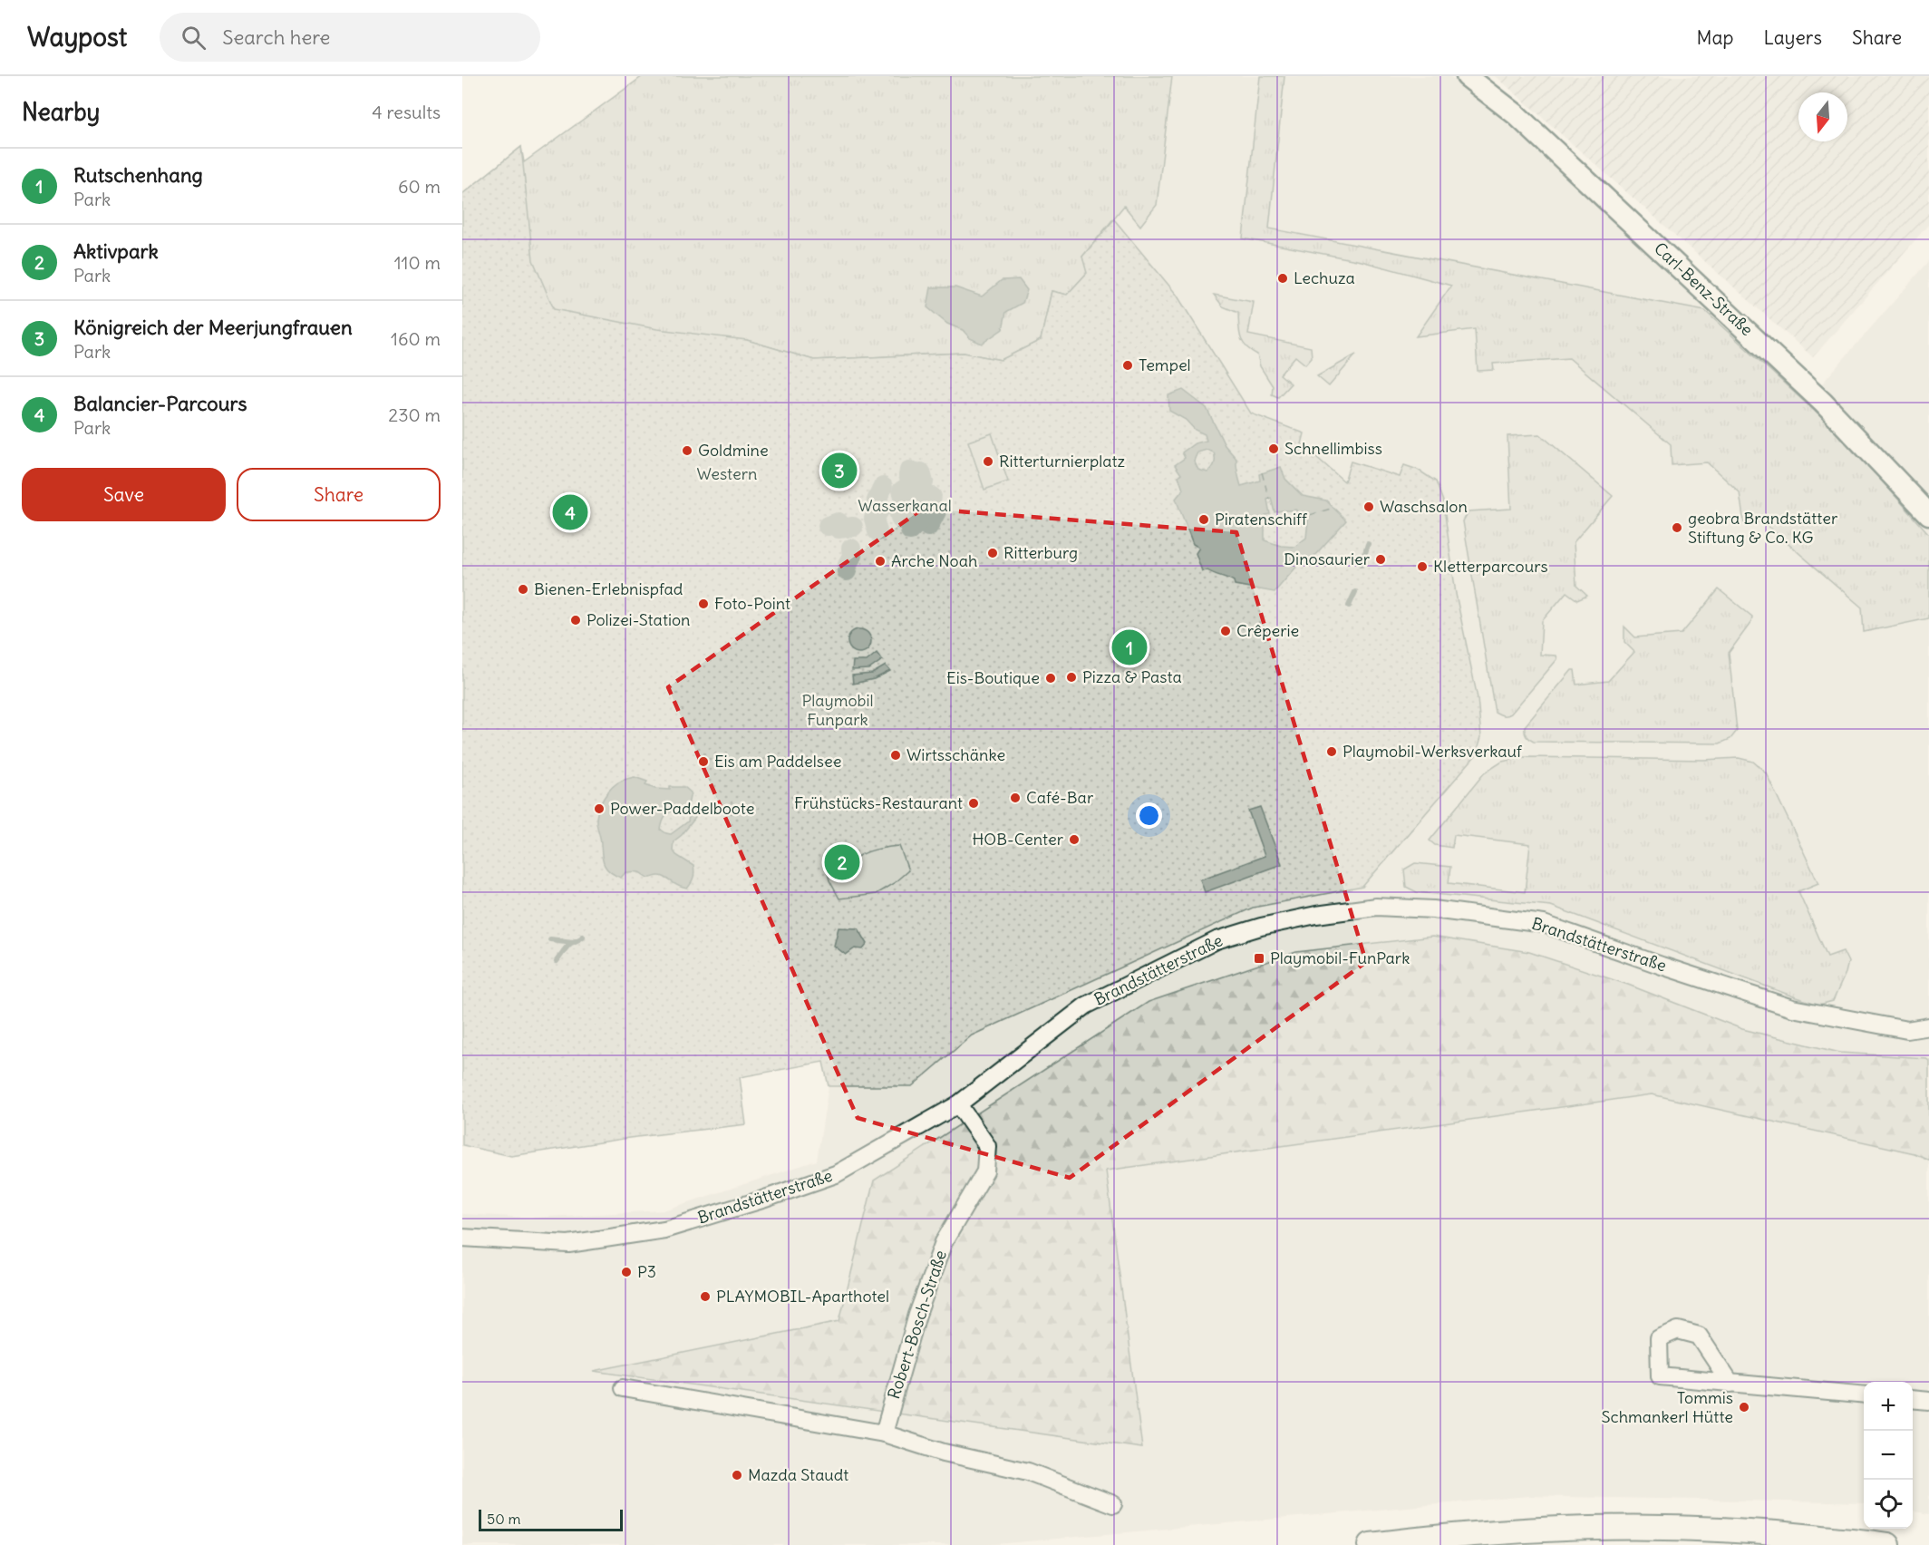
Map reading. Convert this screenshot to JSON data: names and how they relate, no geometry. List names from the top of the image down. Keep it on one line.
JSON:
{"streets":{"street":["Carl-Benz-Straße","Brandstätterstraße","Robert-Bosch-Straße"]},"crossings":[["Brandstätterstraße","Robert-Bosch-Straße"]],"parks":["Western","Wasserkanal","Playmobil Funpark"],"places":{"other":["Lechuza","Tempel","Schnellimbiss","Goldmine","Ritterturnierplatz","Waschsalon","Piratenschiff","geobra Brandstätter Stiftung & Co. KG","Ritterburg","Dinosaurier","Arche Noah","Kletterparcours","Bienen-Erlebnispfad","Foto-Point","Polizei-Station","Crêperie","Pizza & Pasta","Eis-Boutique","Playmobil-Werksverkauf","Wirtsschänke","Eis am Paddelsee","Café-Bar","Frühstücks-Restaurant","Power-Paddelboote","HOB-Center","P3","PLAYMOBIL-Aparthotel","Tommis Schmankerl Hütte","Mazda Staudt"],"transit":["Playmobil-FunPark"]},"scale_bar":"50 m","north":"bottom","page":{"header":"Waypost","search":"Search here","nav":["Map","Layers","Share"],"heading":["Nearby","4 results"],"list":[{"mark":"1","name":"Rutschenhang","note":"Park","value":"60 m"},{"mark":"2","name":"Aktivpark","note":"Park","value":"110 m"},{"mark":"3","name":"Königreich der Meerjungfrauen","note":"Park","value":"160 m"},{"mark":"4","name":"Balancier-Parcours","note":"Park","value":"230 m"}],"pins":["3","4","1","2"],"buttons":["Save","Share"],"map_buttons":["+","−"],"scale":"50 m"}}
